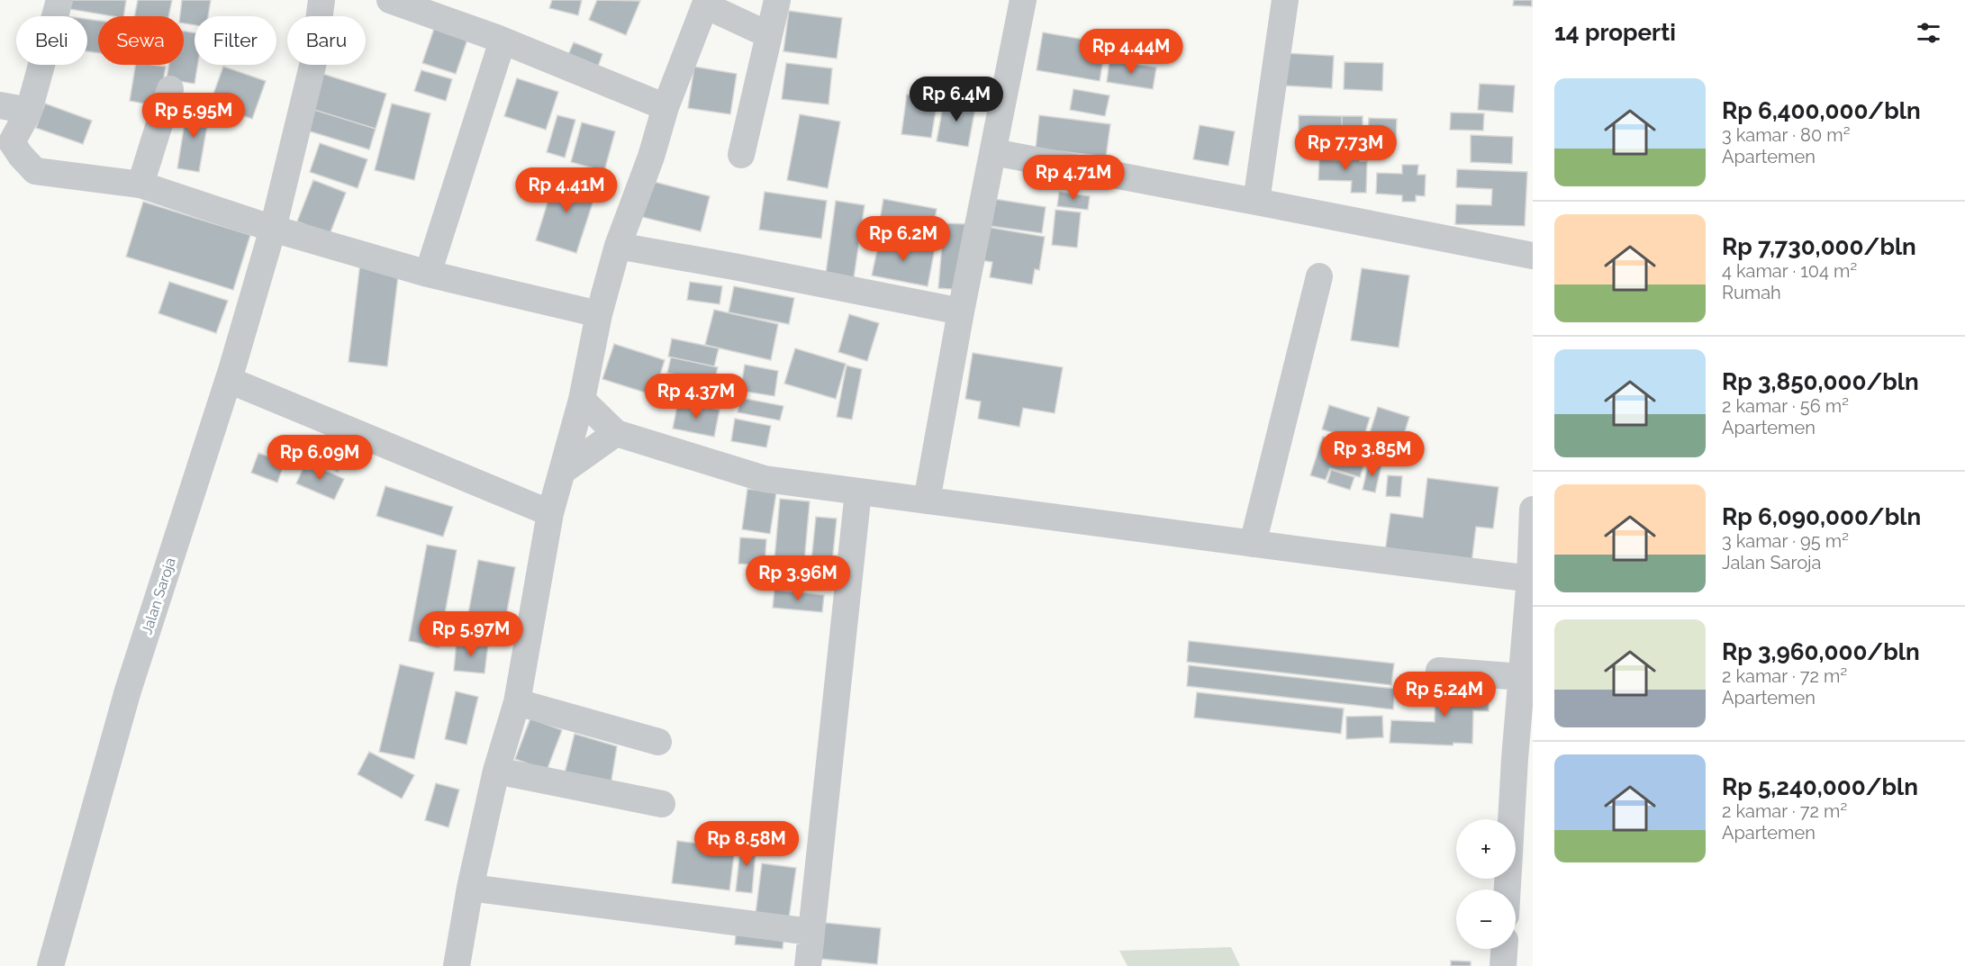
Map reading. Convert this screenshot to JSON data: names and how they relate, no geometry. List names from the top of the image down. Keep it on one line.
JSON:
{"streets":{"street":["Jalan Saroja"]},"page":{"heading":"14 properti","chip":["Beli","Sewa","Filter","Baru"],"price":["Rp 4.44M","Rp 6.4M","Rp 5.95M","Rp 7.73M","Rp 4.71M","Rp 4.41M","Rp 6.2M","Rp 4.37M","Rp 3.85M","Rp 6.09M","Rp 3.96M","Rp 5.97M","Rp 5.24M","Rp 8.58M"],"list":[{"name":"Rp 6,400,000/bln","note":"3 kamar · 80 m² · Apartemen"},{"name":"Rp 7,730,000/bln","note":"4 kamar · 104 m² · Rumah"},{"name":"Rp 3,850,000/bln","note":"2 kamar · 56 m² · Apartemen"},{"name":"Rp 6,090,000/bln","note":"3 kamar · 95 m² · Jalan Saroja"},{"name":"Rp 3,960,000/bln","note":"2 kamar · 72 m² · Apartemen"},{"name":"Rp 5,240,000/bln","note":"2 kamar · 72 m² · Apartemen"}],"map_buttons":["+","−"]}}
